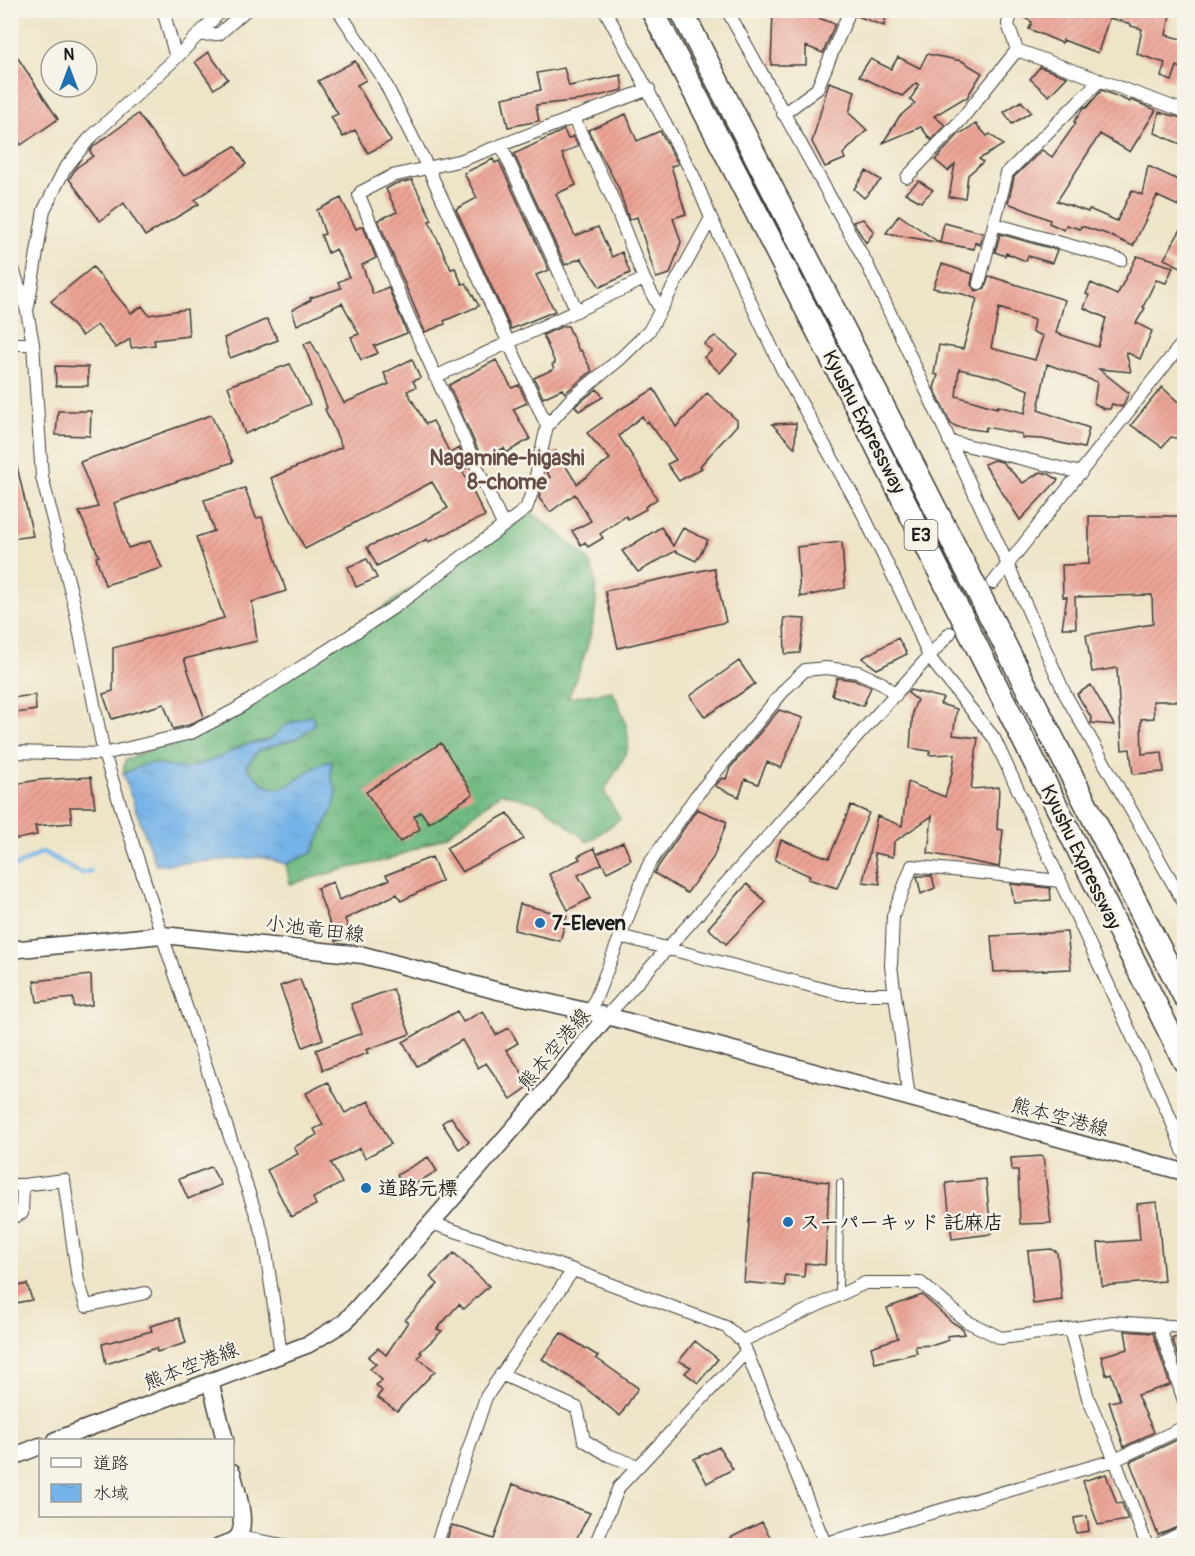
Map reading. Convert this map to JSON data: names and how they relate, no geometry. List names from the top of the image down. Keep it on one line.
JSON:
{"streets":{"highway":["Kyushu Expressway","E3"],"main road":["小池竜田線","熊本空港線"]},"crossings":[["小池竜田線","熊本空港線"]],"districts":["Nagamine-higashi 8-chome"],"places":["7-Eleven","道路元標","スーパーキッド 託麻店"],"legend":["道路","水域"],"north":"top"}
